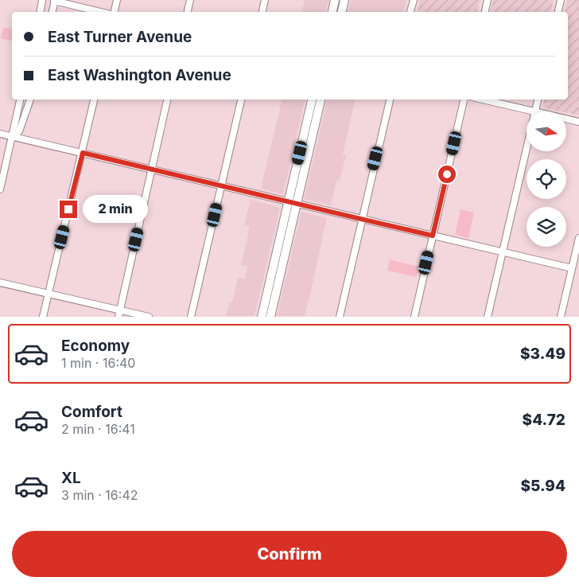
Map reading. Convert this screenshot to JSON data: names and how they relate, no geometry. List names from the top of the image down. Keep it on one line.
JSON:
{"north":"right","page":{"banner":["East Turner Avenue","East Washington Avenue"],"bubble":"2 min","list":[{"name":"Economy","note":"1 min · 16:40","value":"$3.49"},{"name":"Comfort","note":"2 min · 16:41","value":"$4.72"},{"name":"XL","note":"3 min · 16:42","value":"$5.94"}],"buttons":"Confirm"}}
